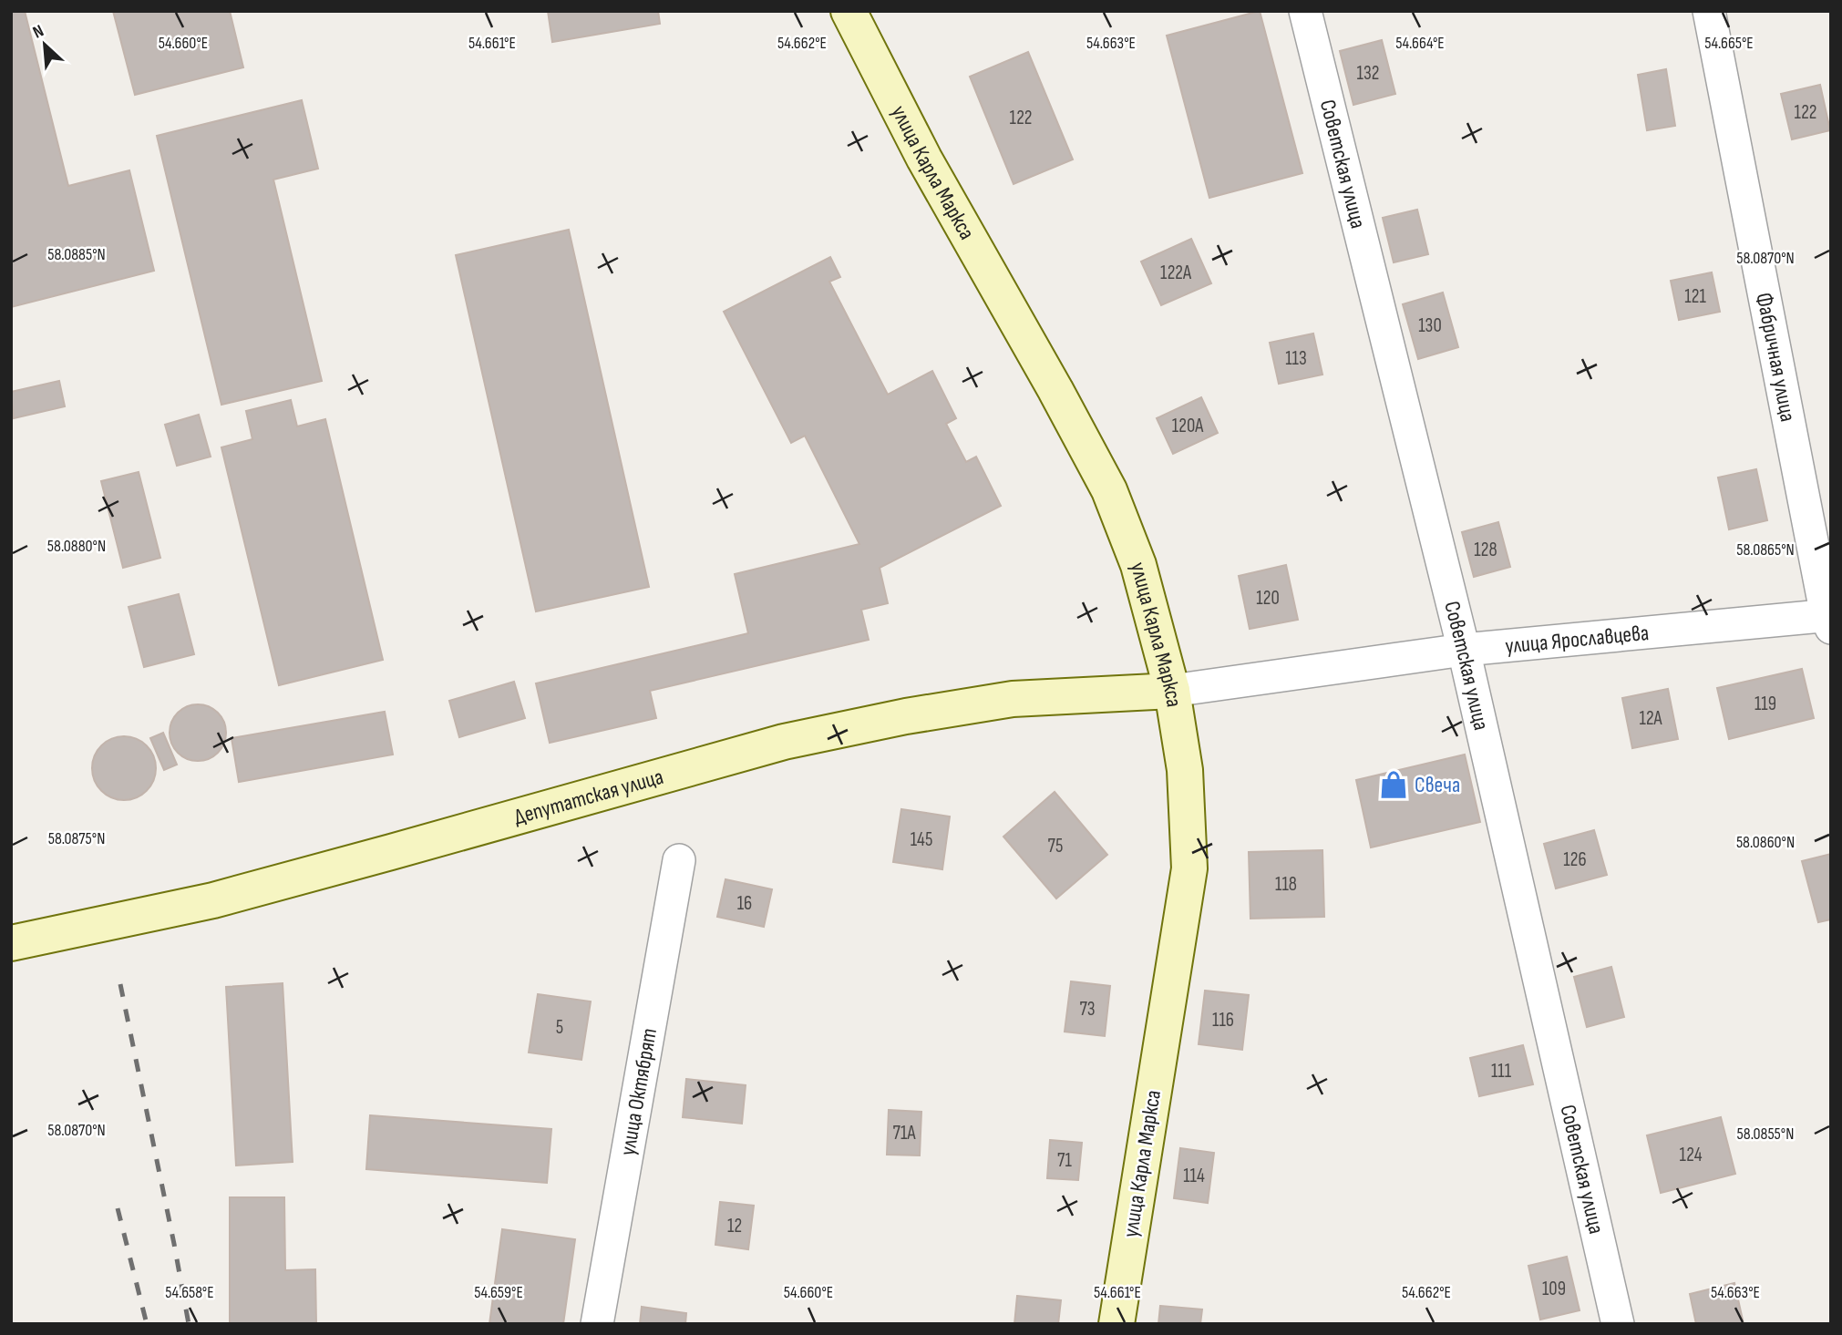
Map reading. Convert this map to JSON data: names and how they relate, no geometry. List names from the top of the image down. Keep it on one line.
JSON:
{"streets":{"main road":["улица Карла Маркса","Депутатская улица"],"street":["Советская улица","Фабричная улица","улица Ярославцева","улица Октябрят"]},"crossings":[["Советская улица","улица Ярославцева"],["улица Карла Маркса","улица Ярославцева"],["улица Карла Маркса","Депутатская улица"],["Фабричная улица","улица Ярославцева"],["улица Ярославцева","Депутатская улица"]],"places":{"shop":["Свеча"]},"house_numbers":["132","122","122","122А","121","130","113","120А","128","120","119","12А","145","75","126","118","16","73","116","5","111","71А","124","71","114","12","109"],"north":"top left","coordinates":["54.660°E","54.661°E","54.662°E","54.663°E","54.664°E","54.665°E","58.0885°N","58.0870°N","58.0880°N","58.0865°N","58.0875°N","58.0860°N","58.0855°N","54.658°E","54.659°E"]}
